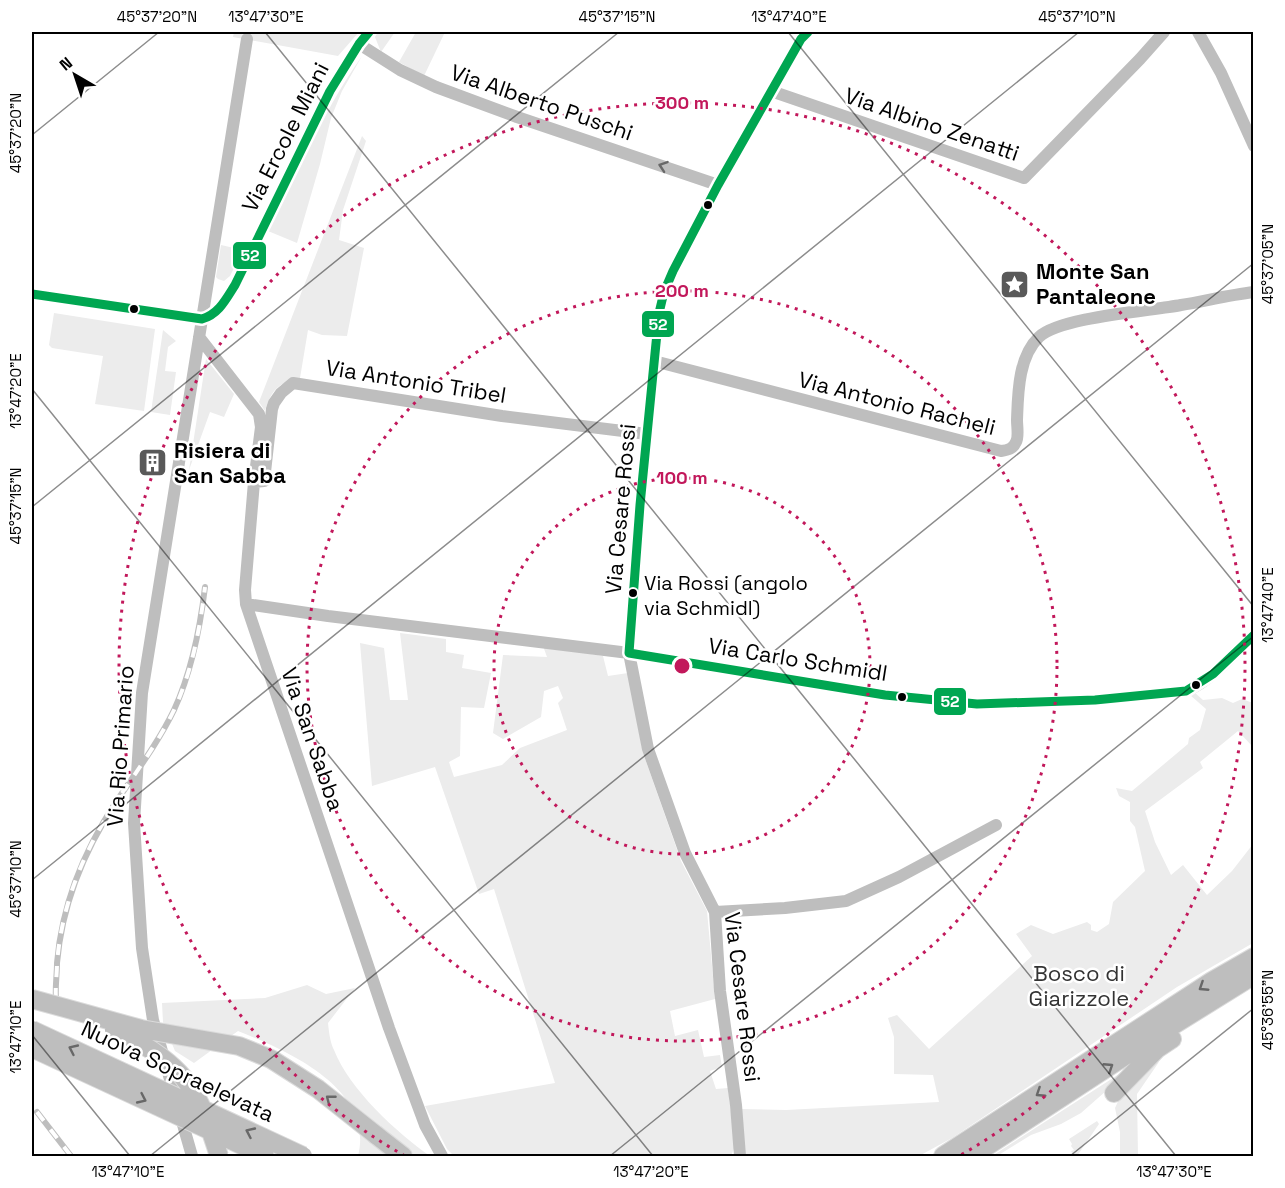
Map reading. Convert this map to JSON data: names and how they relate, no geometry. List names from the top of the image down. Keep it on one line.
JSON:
{"streets":{"highway":["Nuova Sopraelevata"],"street":["Via Alberto Puschi","Via Albino Zenatti","Via Ercole Miani","Via Antonio Tribel","Via Antonio Racheli","Via Cesare Rossi","Via Carlo Schmidl","Via San Sabba","Via Rio Primario"]},"crossings":[["Via Alberto Puschi","Via Ercole Miani"],["Via Alberto Puschi","Via Cesare Rossi"],["Via Albino Zenatti","Via Cesare Rossi"],["Via Ercole Miani","Via Rio Primario"],["Via Antonio Tribel","Via Cesare Rossi"],["Via Antonio Tribel","Via San Sabba"],["Via Antonio Racheli","Via Cesare Rossi"],["Via Cesare Rossi","Via Carlo Schmidl"],["Via Carlo Schmidl","Via San Sabba"],["Via San Sabba","Via Rio Primario"]],"one_way":["Via Alberto Puschi"],"parks":["Bosco di Giarizzole"],"places":{"place":["Monte San Pantaleone"],"building":["Risiera di San Sabba"],"other":["Via Rossi (angolo via Schmidl)"]},"lines":["transit line 52"],"north":"top left","coordinates":["45°37'20\"N","13°47'30\"E","45°37'15\"N","13°47'40\"E","45°37'10\"N","45°37'05\"N","13°47'20\"E","45°36'55\"N","13°47'10\"E"],"rings":["300 m","200 m","100 m"]}
